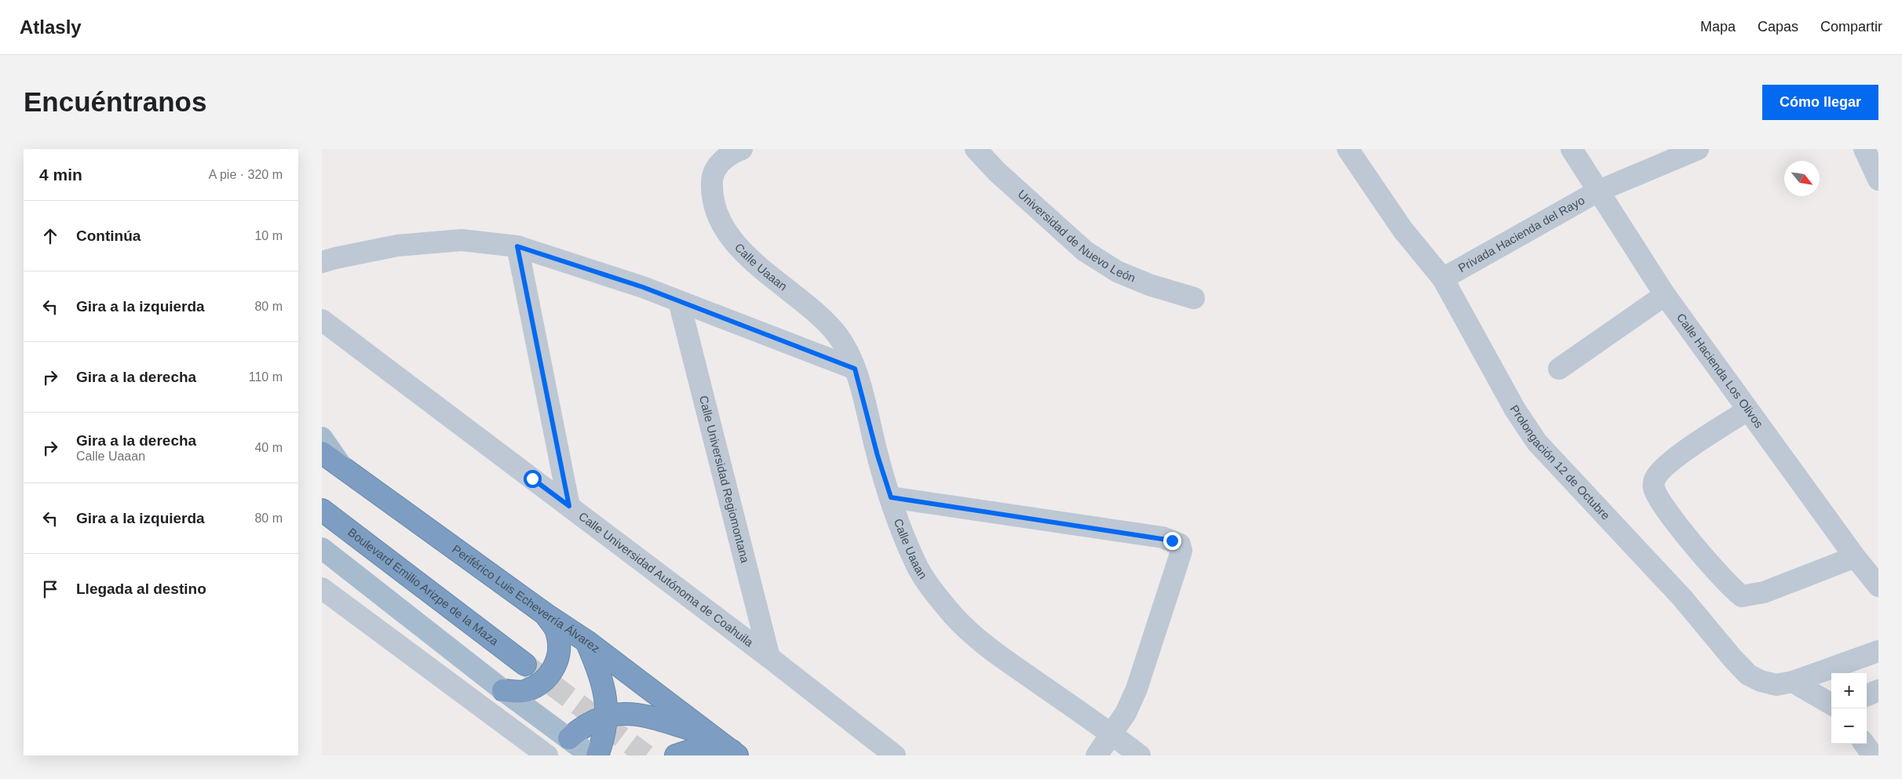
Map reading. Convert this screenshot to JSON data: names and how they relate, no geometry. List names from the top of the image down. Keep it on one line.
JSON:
{"streets":{"highway":["Boulevard Emilio Arizpe de la Maza","Periférico Luis Echeverría Álvarez"],"street":["Privada Hacienda del Rayo","Universidad de Nuevo León","Calle Uaaan","Calle Hacienda Los Olivos","Prolongación 12 de Octubre","Calle Universidad Regiomontana","Calle Universidad Autónoma de Coahuila"]},"crossings":[["Privada Hacienda del Rayo","Calle Hacienda Los Olivos"],["Privada Hacienda del Rayo","Prolongación 12 de Octubre"],["Calle Universidad Regiomontana","Calle Universidad Autónoma de Coahuila"]],"north":"bottom right","page":{"header":"Atlasly","nav":["Mapa","Capas","Compartir"],"buttons":"Cómo llegar","title":"Encuéntranos","heading":["4 min","A pie · 320 m"],"list":[["Continúa","10 m"],["Gira a la izquierda","80 m"],["Gira a la derecha","110 m"],["Gira a la derecha","Calle Uaaan","40 m"],["Gira a la izquierda","80 m"],"Llegada al destino"],"map_buttons":["+","−"]}}
